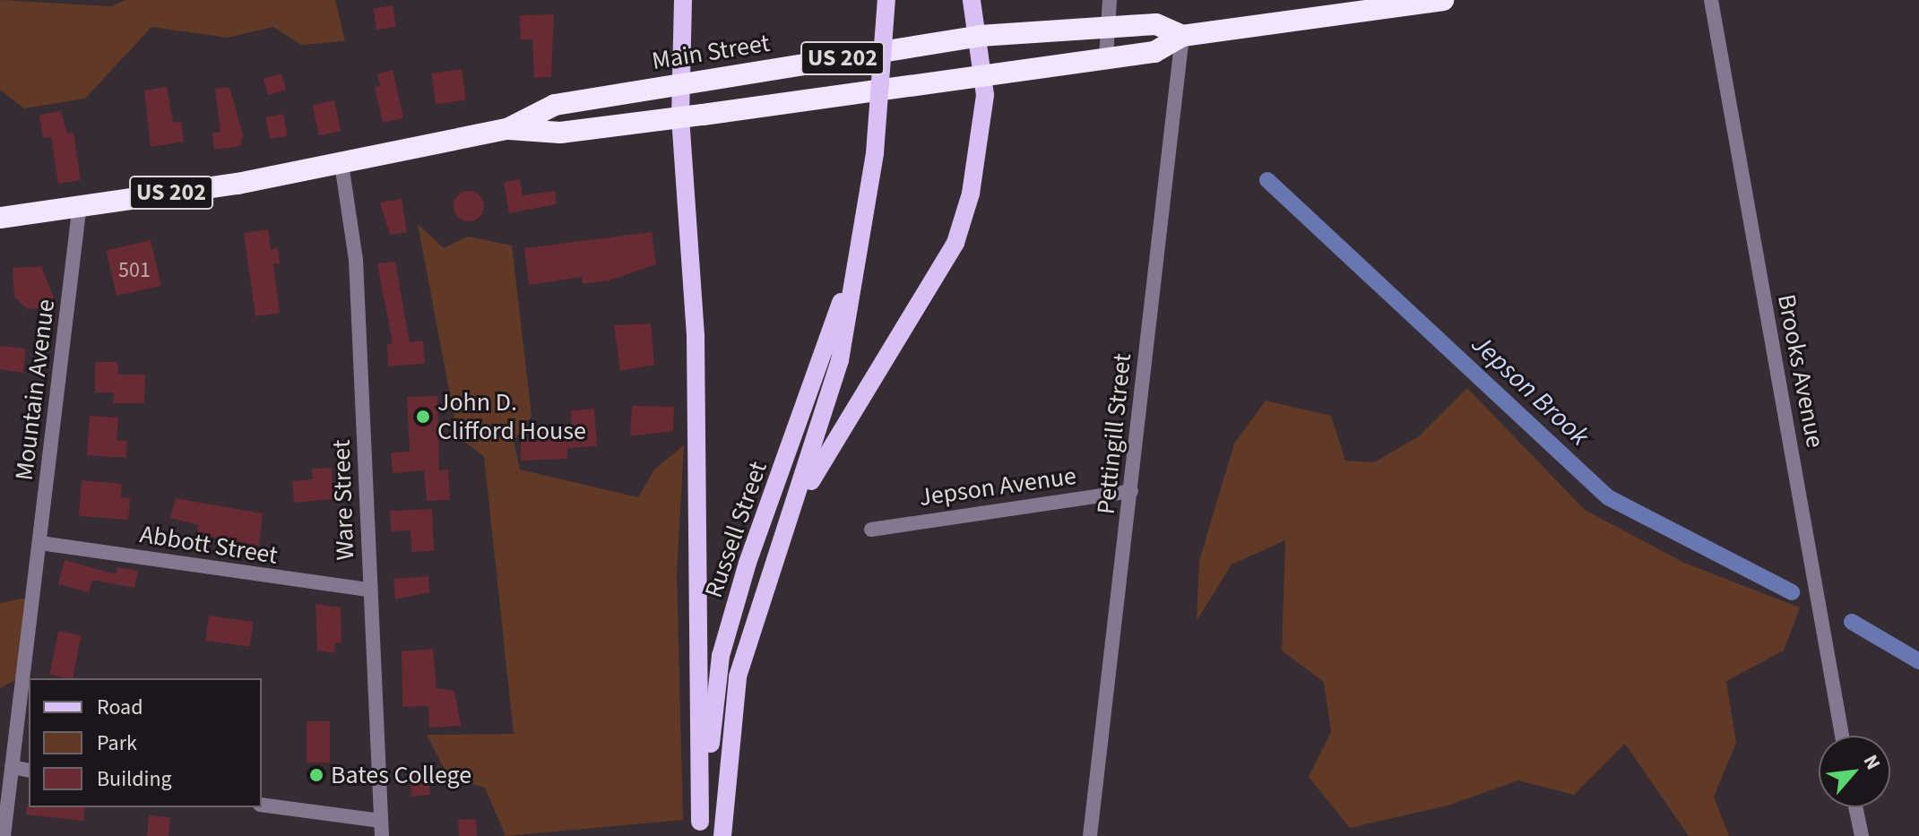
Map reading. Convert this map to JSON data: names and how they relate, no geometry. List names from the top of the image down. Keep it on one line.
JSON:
{"streets":{"highway":["Main Street","US 202"],"main road":["Russell Street"],"street":["Brooks Avenue","Mountain Avenue","Pettingill Street","Jepson Avenue","Ware Street","Abbott Street"]},"crossings":[["Main Street","Mountain Avenue"],["Main Street","Pettingill Street"],["Main Street","Ware Street"],["Mountain Avenue","Abbott Street"],["Pettingill Street","Jepson Avenue"],["Ware Street","Abbott Street"]],"water":["Jepson Brook"],"places":["John D. Clifford House","Bates College"],"house_numbers":["501"],"legend":["Road","Park","Building"],"north":"top right"}
